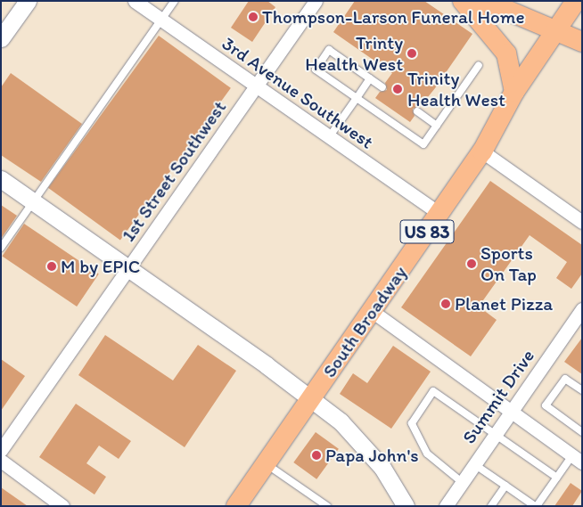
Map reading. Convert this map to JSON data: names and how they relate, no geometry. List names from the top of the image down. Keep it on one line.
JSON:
{"streets":{"main road":["US 83","South Broadway"],"street":["3rd Avenue Southwest","1st Street Southwest","Summit Drive"]},"crossings":[["3rd Avenue Southwest","1st Street Southwest"],["3rd Avenue Southwest","South Broadway"]],"places":["Thompson-Larson Funeral Home","Trinty Health West","Trinity Health West","Sports On Tap","M by EPIC","Planet Pizza","Papa John's"]}
